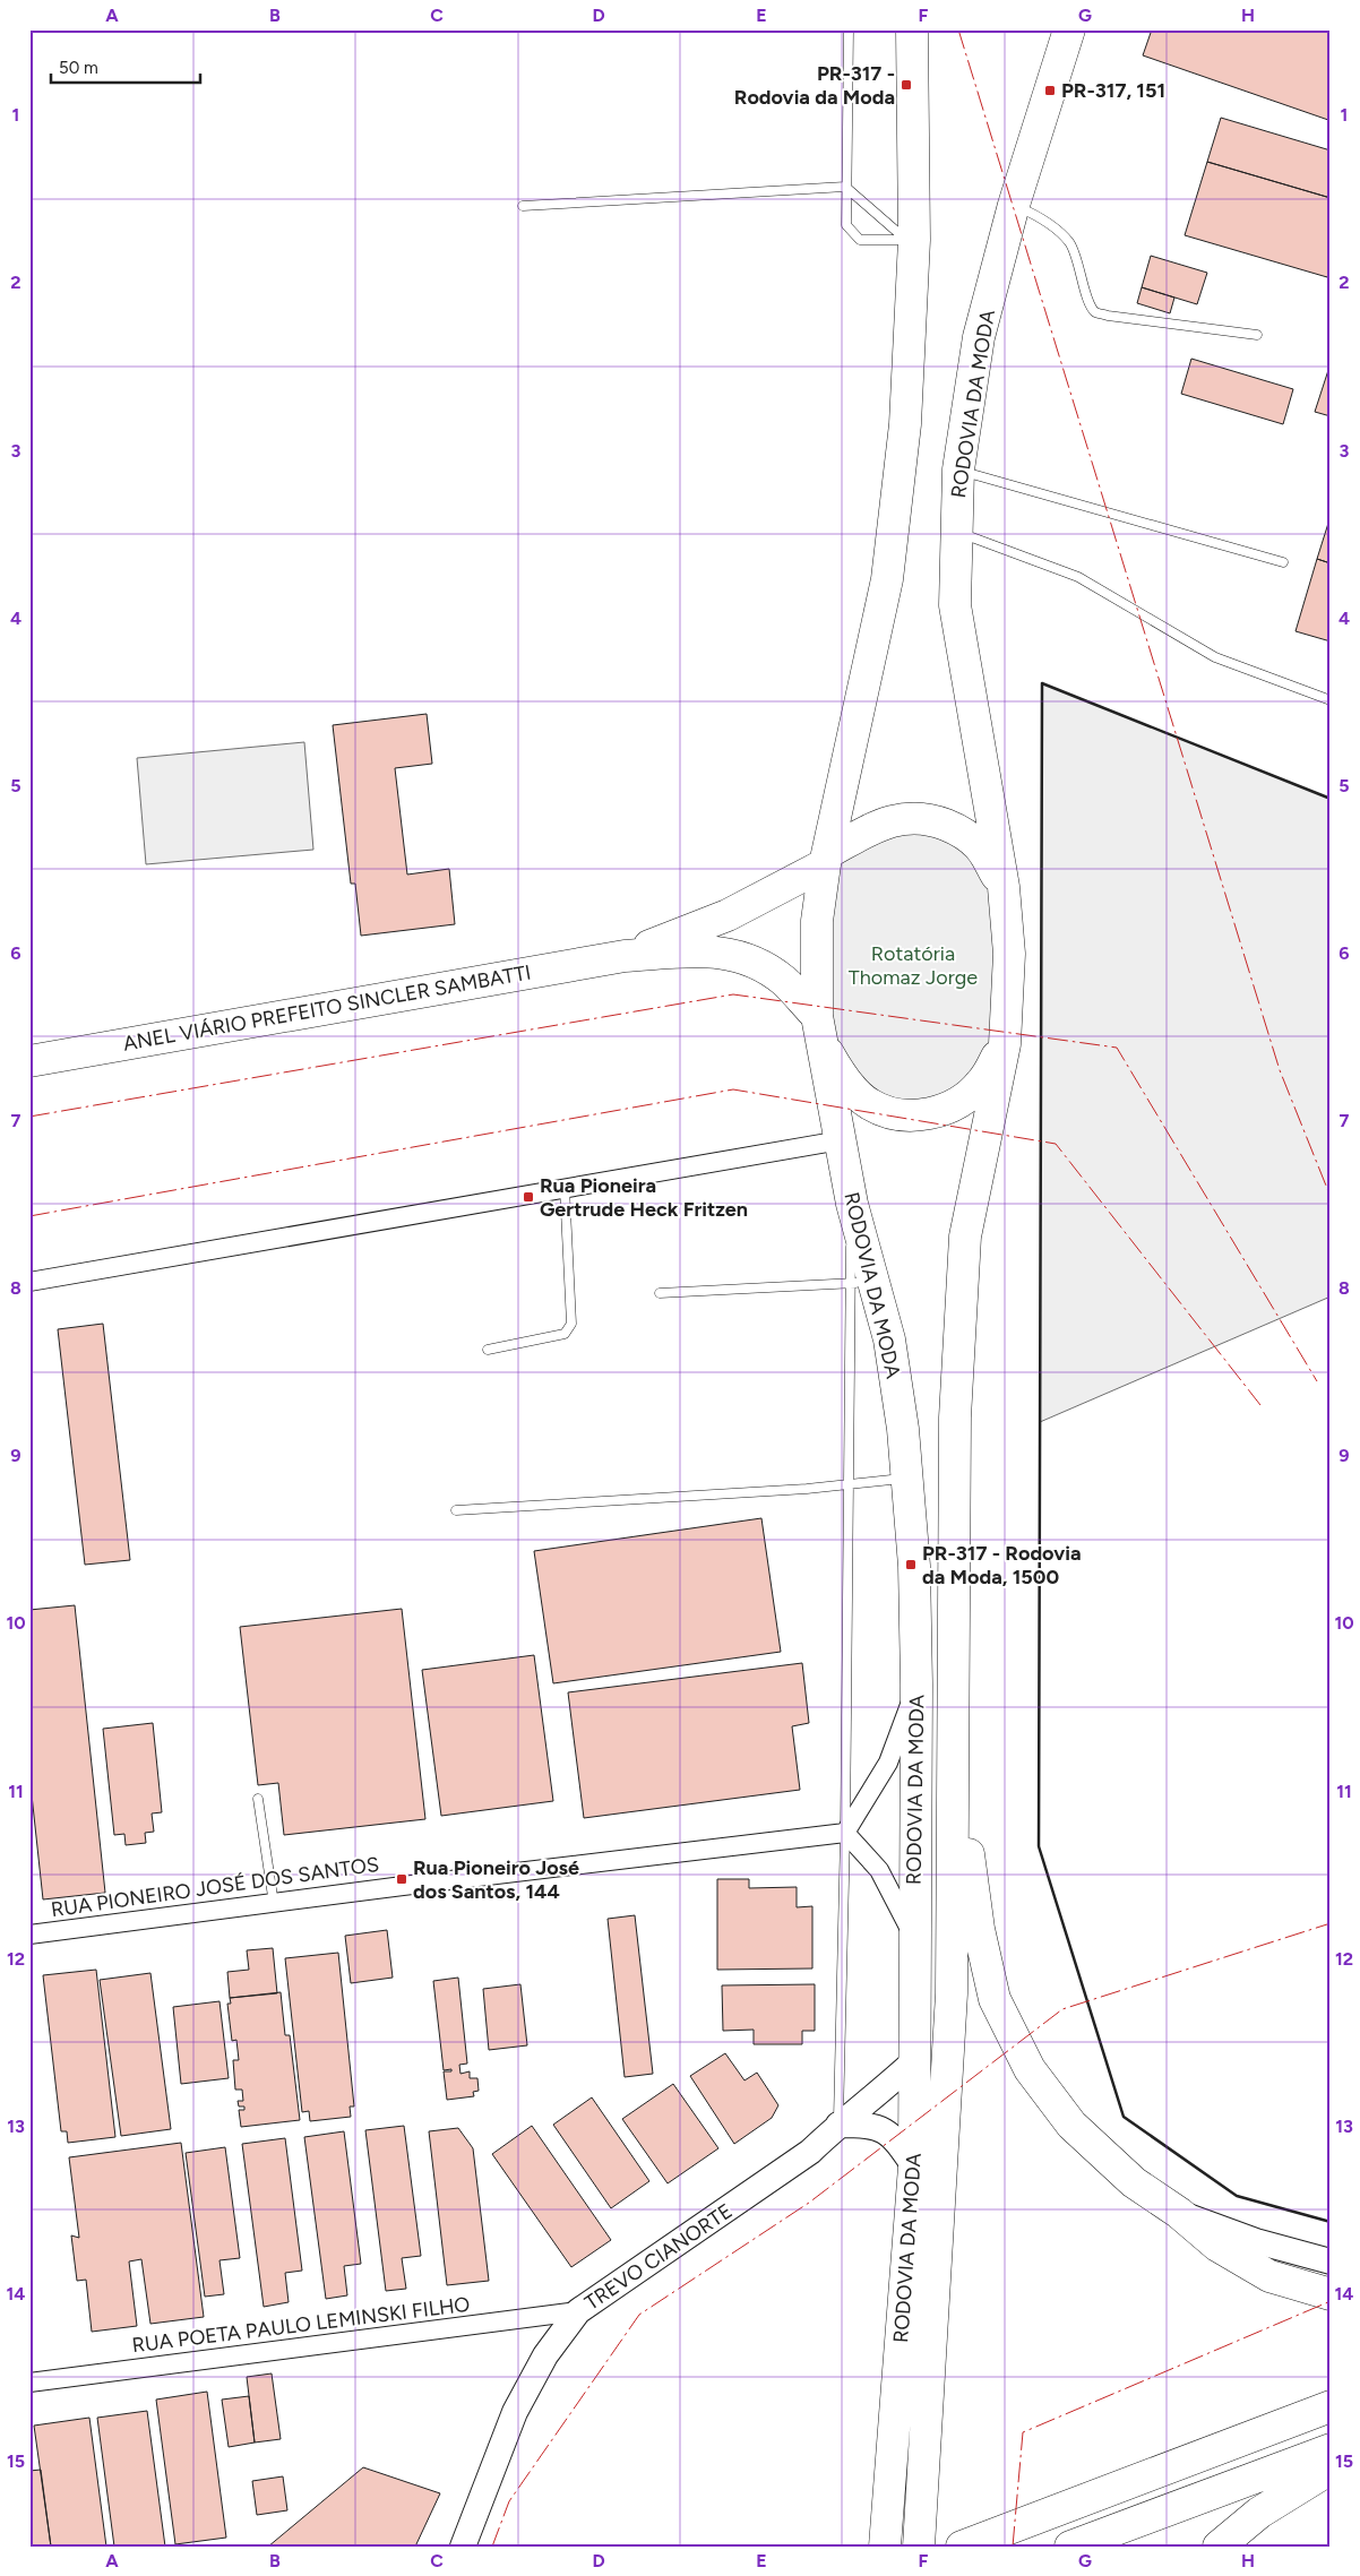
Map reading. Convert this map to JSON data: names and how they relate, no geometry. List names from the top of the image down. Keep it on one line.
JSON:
{"streets":{"highway":["RODOVIA DA MODA","ANEL VIÁRIO PREFEITO SINCLER SAMBATTI"],"street":["RUA PIONEIRO JOSÉ DOS SANTOS","TREVO CIANORTE","RUA POETA PAULO LEMINSKI FILHO"]},"crossings":[["RODOVIA DA MODA","ANEL VIÁRIO PREFEITO SINCLER SAMBATTI"],["RODOVIA DA MODA","TREVO CIANORTE"],["TREVO CIANORTE","RUA POETA PAULO LEMINSKI FILHO"]],"parks":["Rotatória Thomaz Jorge"],"places":{"transit":["PR-317 - Rodovia da Moda","PR-317, 151","Rua Pioneira Gertrude Heck Fritzen","PR-317 - Rodovia da Moda, 1500","Rua Pioneiro José dos Santos, 144"]},"scale_bar":"50 m","grid":{"columns":["A","B","C","D","E","F","G","H"],"rows":["1","2","3","4","5","6","7","8","9","10","11","12","13","14","15"]}}
